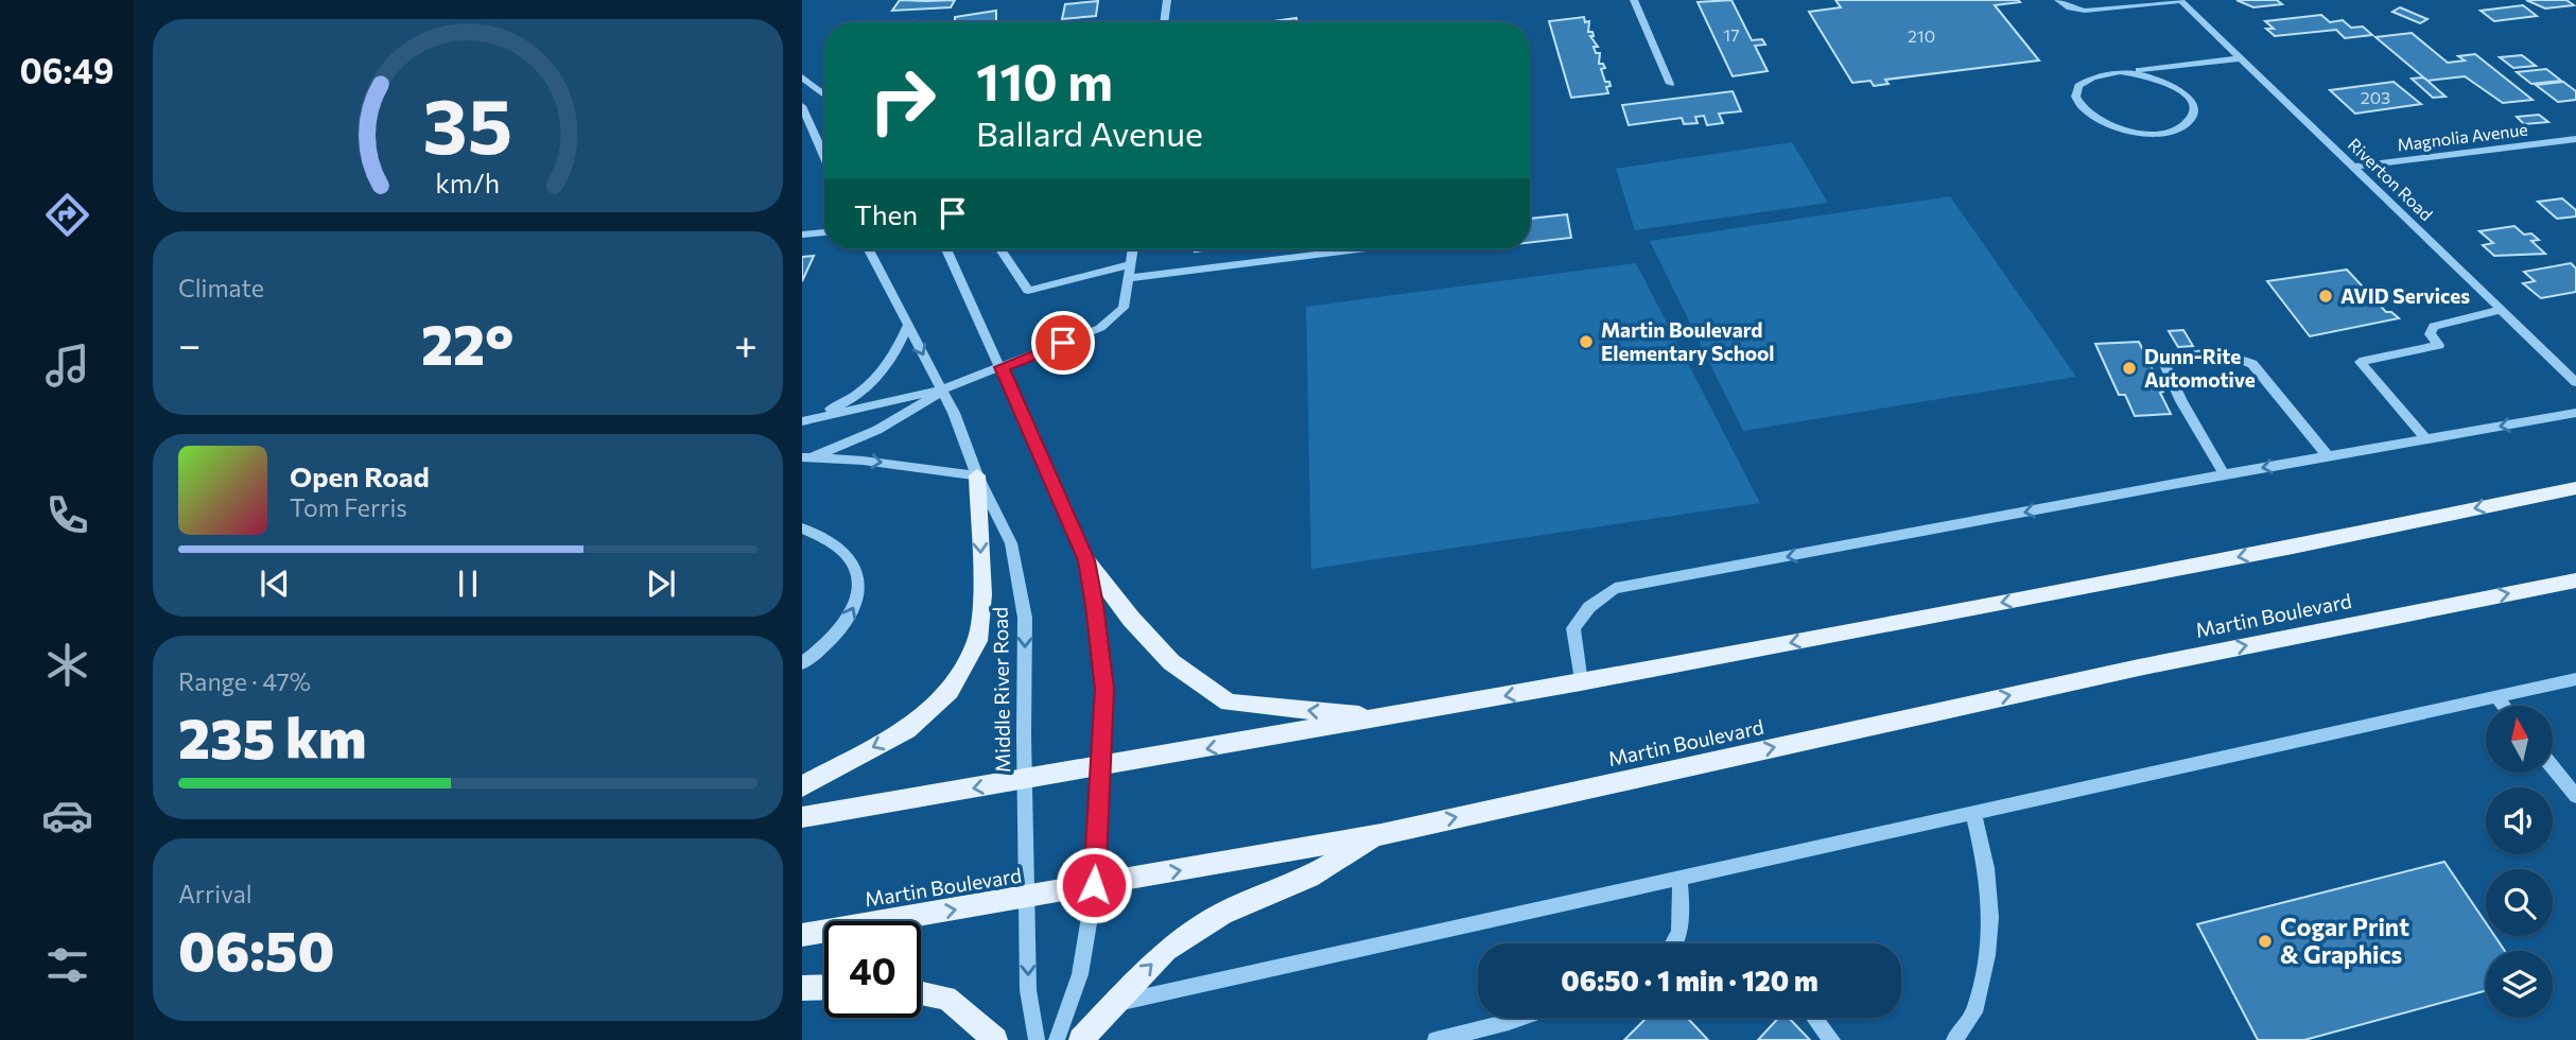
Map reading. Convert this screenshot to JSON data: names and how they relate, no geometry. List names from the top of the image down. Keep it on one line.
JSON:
{"streets":{"main road":["Martin Boulevard"],"street":["Magnolia Avenue","Riverton Road","Middle River Road"]},"crossings":[["Magnolia Avenue","Riverton Road"],["Martin Boulevard","Middle River Road"]],"places":["AVID Services","Martin Boulevard Elementary School","Dunn-Rite Automotive","Cogar Print & Graphics"],"house_numbers":["17","210","203"],"north":"top","page":{"tabs":"06:49","turn":["110 m","Ballard Avenue"],"then":"Then","tile":["Climate",["Range · 47%","235 km"],["Arrival","06:50"]],"heat":["−","22°","+"],"song":["Open Road","Tom Ferris"],"limit":"40","trip":"06:50 · 1 min · 120 m","gauge":["35","km/h"]}}
